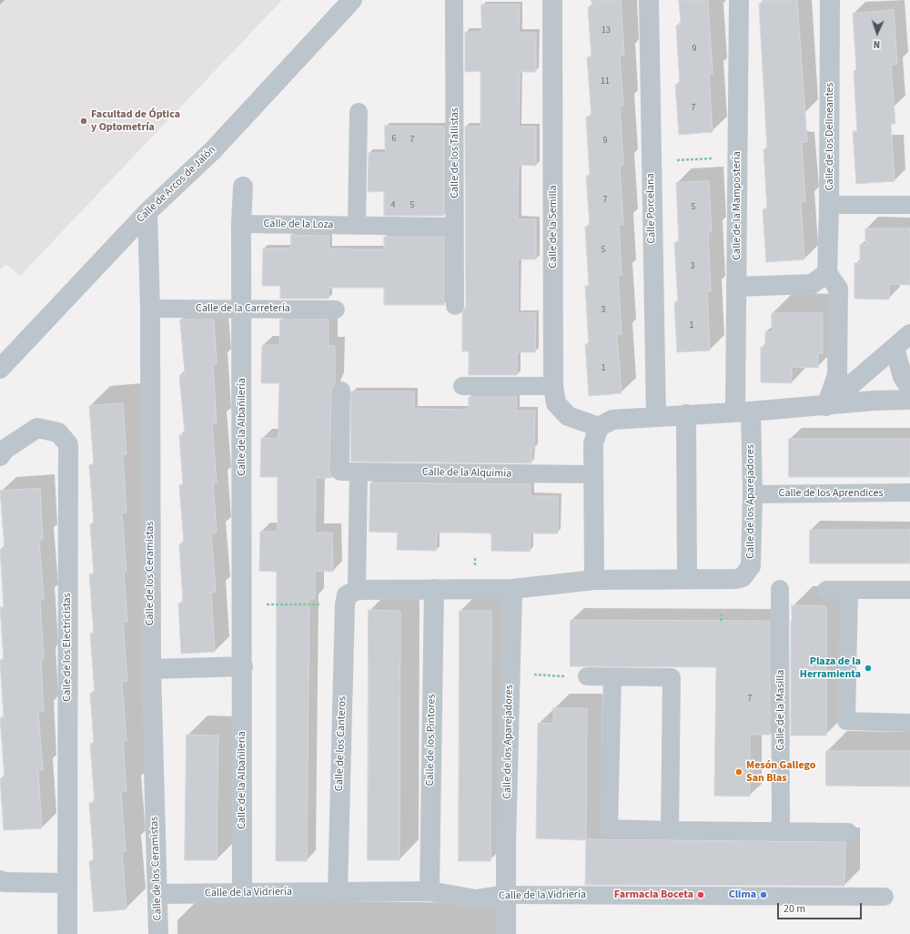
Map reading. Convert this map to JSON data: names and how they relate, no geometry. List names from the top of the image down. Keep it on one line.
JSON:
{"streets":{"street":["Calle de los Delineantes","Calle de los Tallistas","Calle de Arcos de Jalón","Calle de la Mampostería","Calle Porcelana","Calle de la Loza","Calle de la Semilla","Calle de la Carretería","Calle de la Albañilería","Calle de la Alquimia","Calle de los Aprendices","Calle de los Aparejadores","Calle de los Ceramistas","Calle de los Electricistas","Calle de la Masilla","Calle de los Pintores","Calle de los Canteros","Calle de la Vidriería"]},"crossings":[["Calle de los Tallistas","Calle de la Loza"],["Calle de Arcos de Jalón","Calle de los Ceramistas"],["Calle de la Mampostería","Calle de los Aparejadores"],["Calle de la Loza","Calle de la Albañilería"],["Calle de la Carretería","Calle de la Albañilería"],["Calle de la Carretería","Calle de los Ceramistas"],["Calle de la Albañilería","Calle de la Vidriería"],["Calle de la Alquimia","Calle de los Canteros"],["Calle de los Aprendices","Calle de los Aparejadores"],["Calle de los Aparejadores","Calle de los Pintores"],["Calle de los Aparejadores","Calle de los Canteros"],["Calle de los Aparejadores","Calle de la Vidriería"],["Calle de los Ceramistas","Calle de la Vidriería"],["Calle de los Pintores","Calle de la Vidriería"],["Calle de los Canteros","Calle de la Vidriería"]],"places":["Facultad de Óptica y Optometría","Plaza de la Herramienta","Mesón Gallego San Blas","Farmacia Boceta","Clima"],"house_numbers":["13","9","11","7","6","7","9","7","4","5","5","5","3","3","1","1","7"],"scale_bar":"20 m","north":"bottom"}
